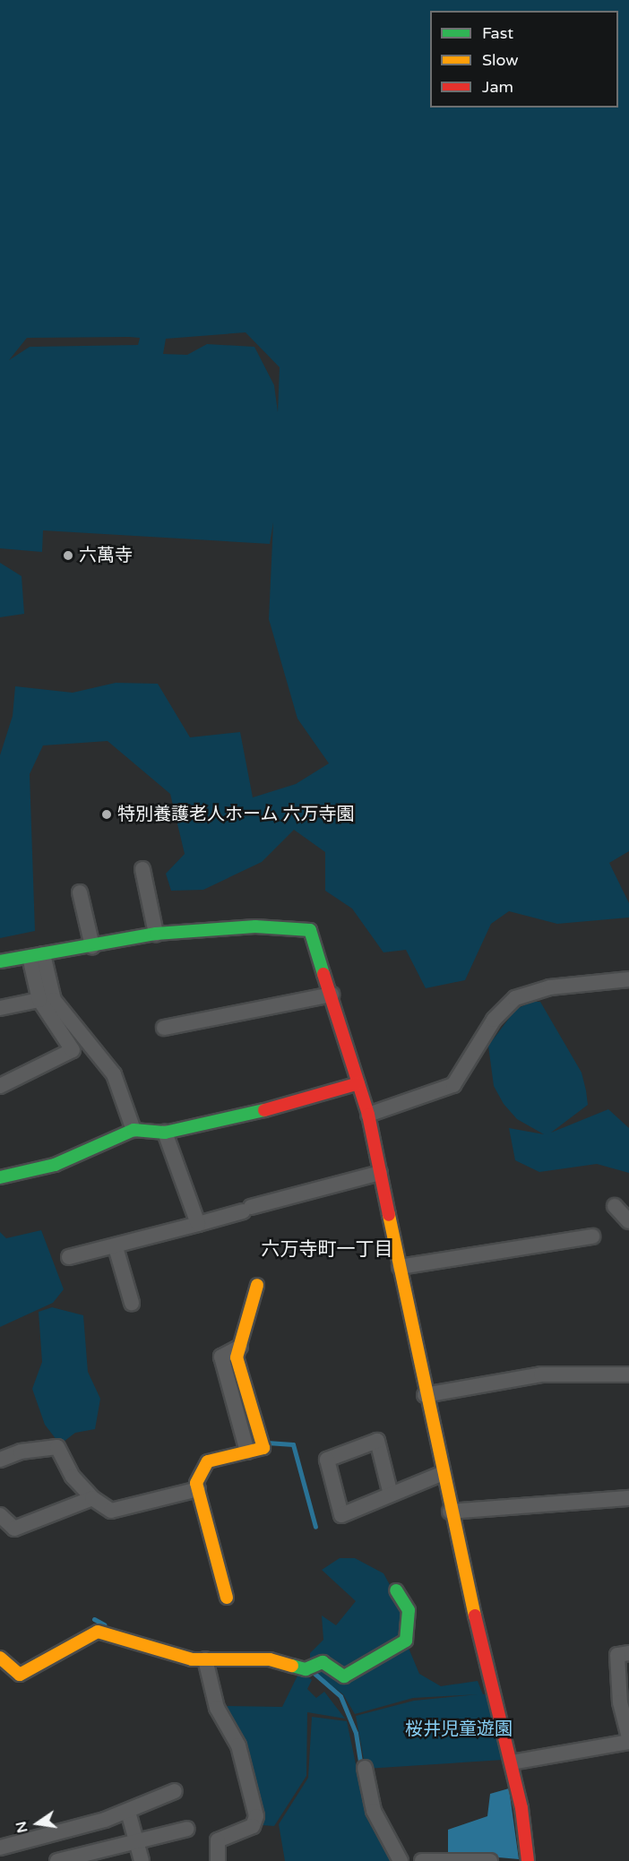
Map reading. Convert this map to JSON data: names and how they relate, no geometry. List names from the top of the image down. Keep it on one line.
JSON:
{"districts":["六万寺町一丁目"],"parks":["桜井児童遊園"],"places":["六萬寺","特別養護老人ホーム 六万寺園"],"legend":["Fast","Slow","Jam"],"north":"left"}
